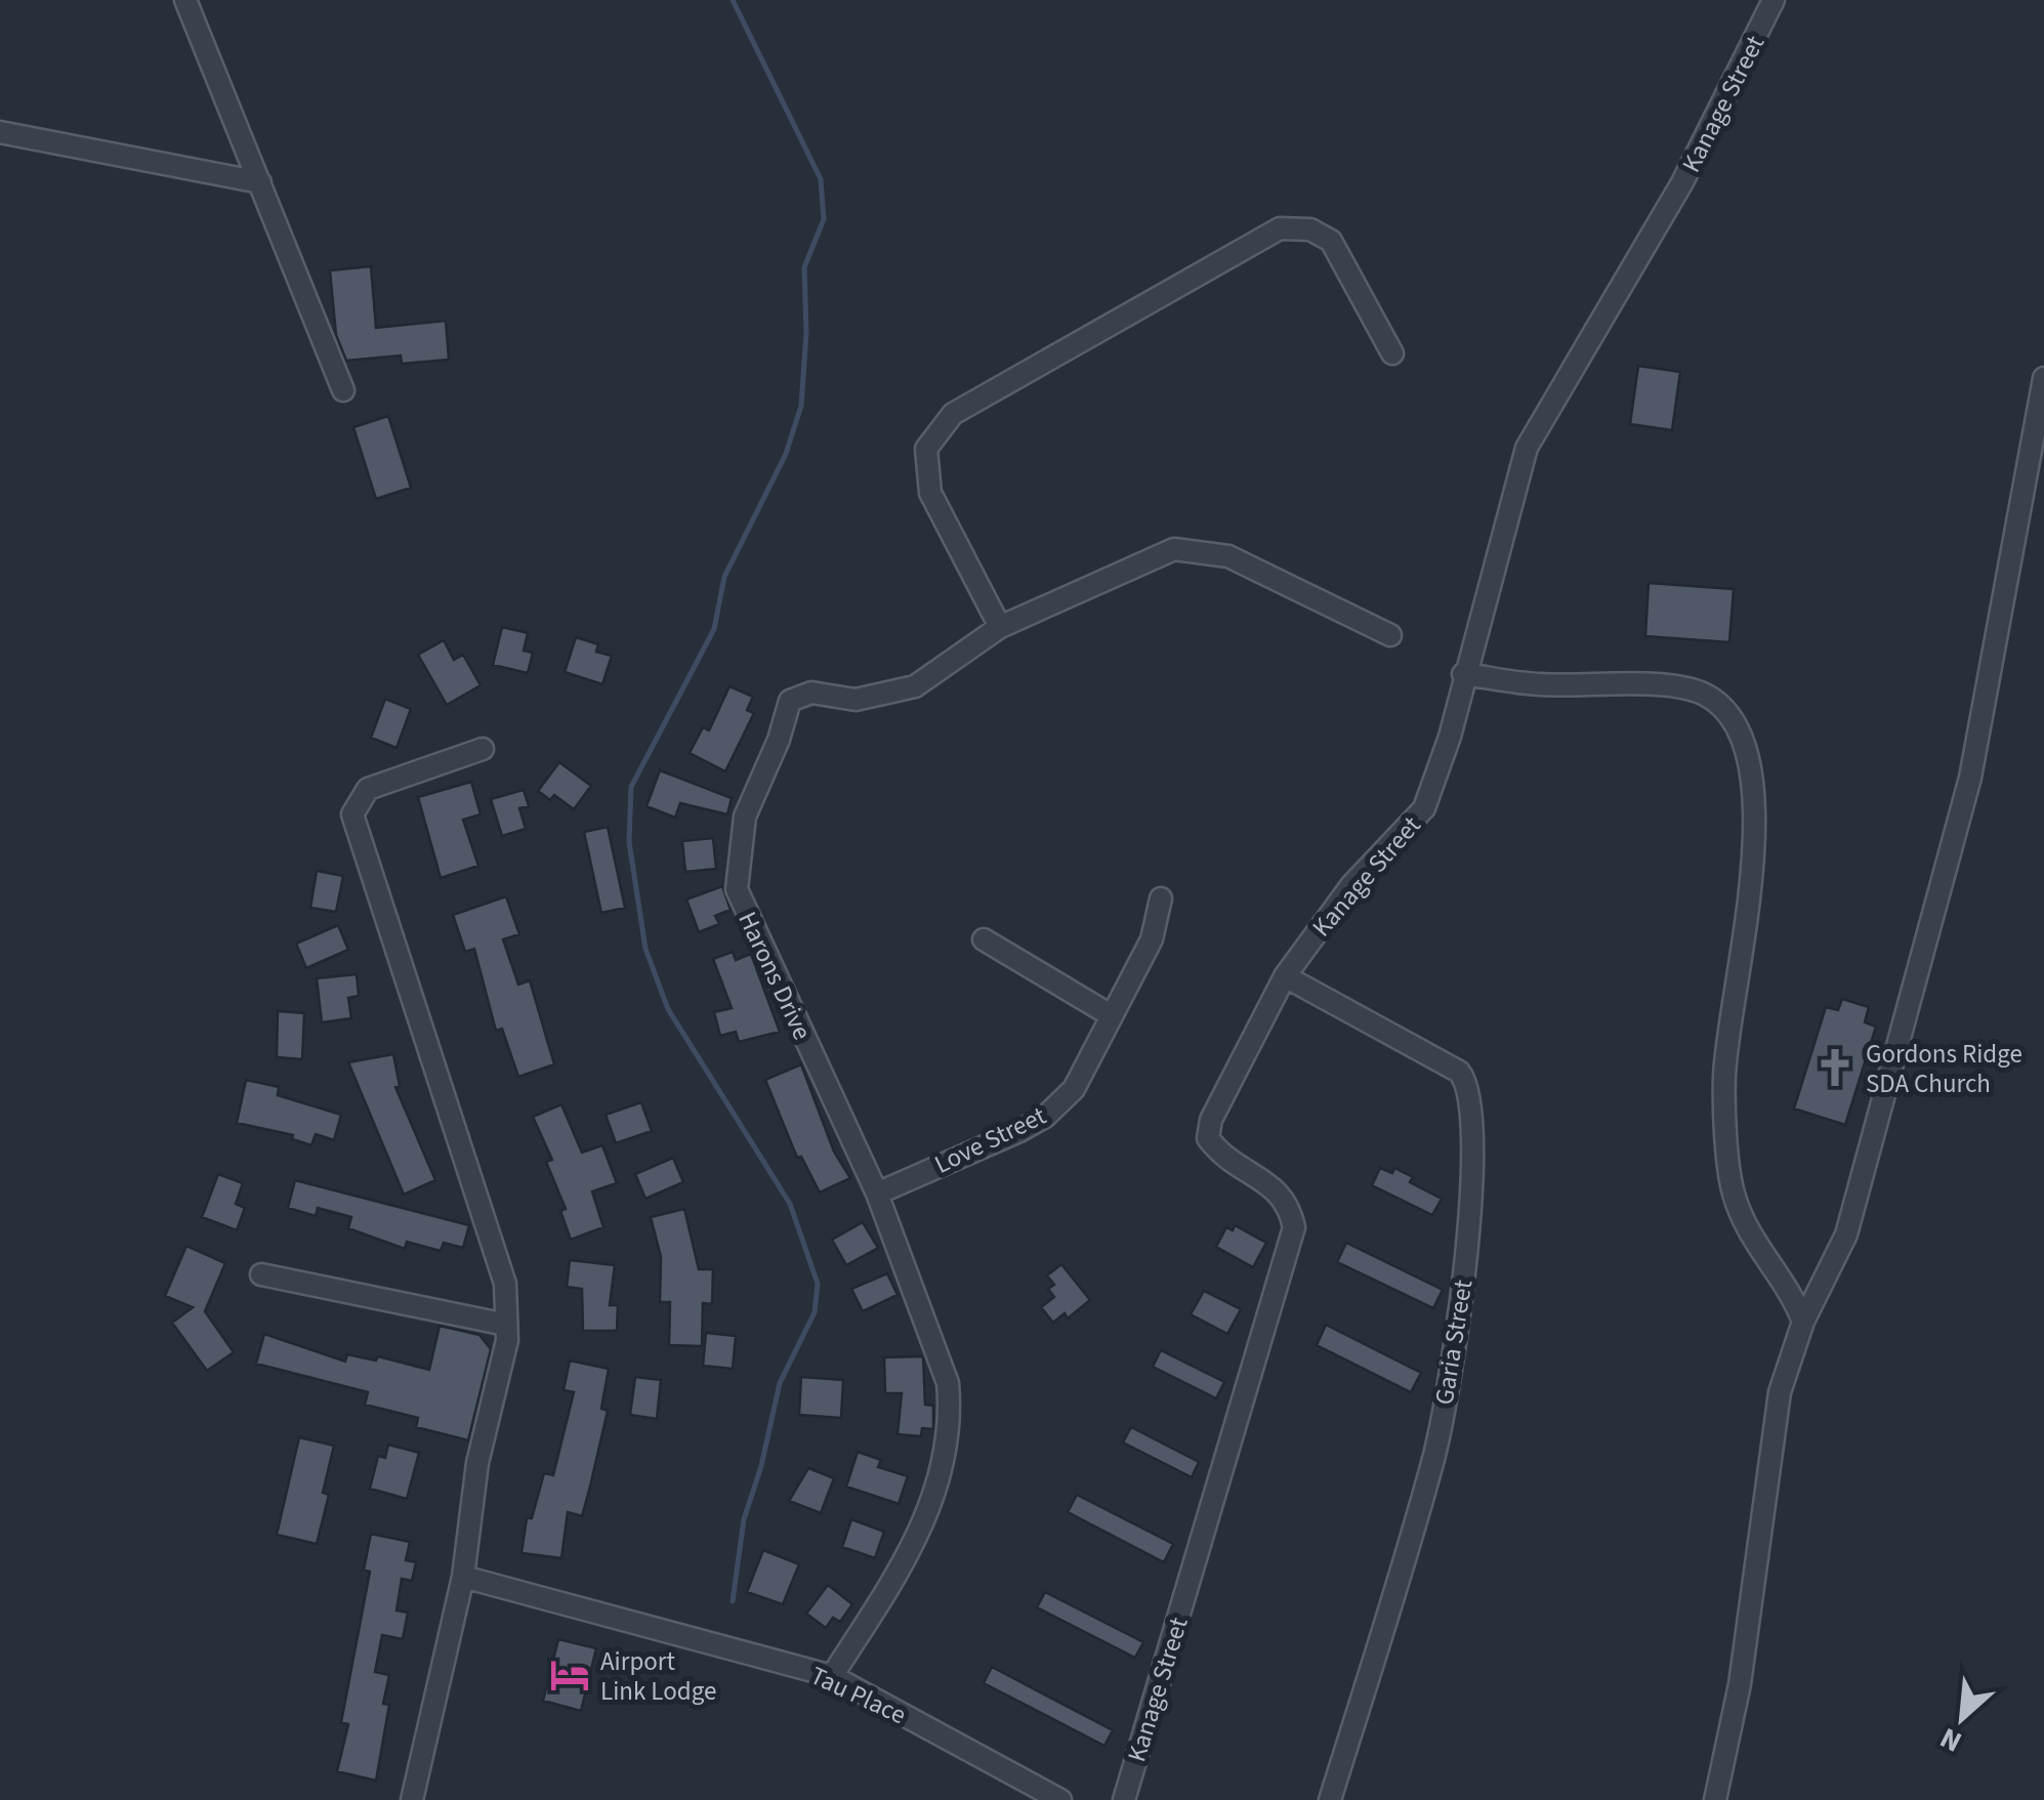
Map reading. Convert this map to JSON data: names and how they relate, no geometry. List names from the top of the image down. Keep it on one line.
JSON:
{"streets":{"street":["Kanage Street","Harons Drive","Love Street","Garia Street","Tau Place"]},"crossings":[["Kanage Street","Garia Street"],["Harons Drive","Love Street"],["Harons Drive","Tau Place"]],"places":{"church":["Gordons Ridge SDA Church"],"hotel":["Airport Link Lodge"]},"north":"bottom left"}
